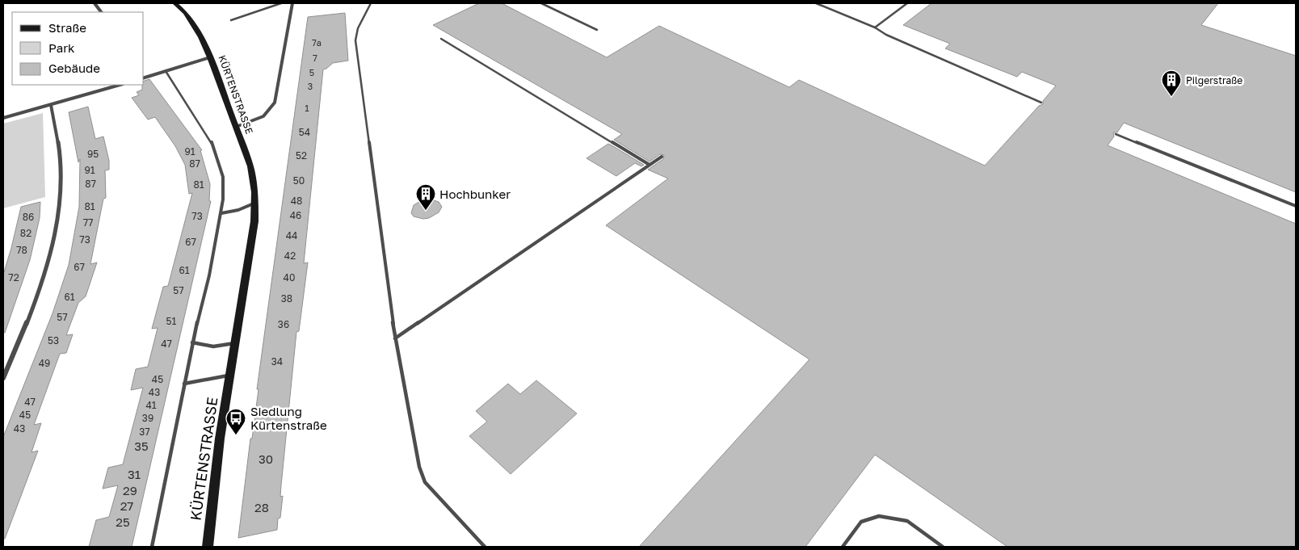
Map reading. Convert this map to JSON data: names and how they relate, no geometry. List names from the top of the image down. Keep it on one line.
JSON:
{"streets":{"main road":["KÜRTENSTRASSE"]},"places":{"building":["Pilgerstraße","Hochbunker"],"bus stop":["Siedlung Kürtenstraße"]},"house_numbers":["7a","7","5","3","1","54","91","95","52","87","91","50","87","81","48","81","46","73","86","77","82","44","73","67","78","42","67","61","72","40","57","61","38","57","51","36","53","47","34","49","45","43","47","41","45","39","43","37","35","30","31","29","27","28","25"],"legend":["Straße","Park","Gebäude"]}
